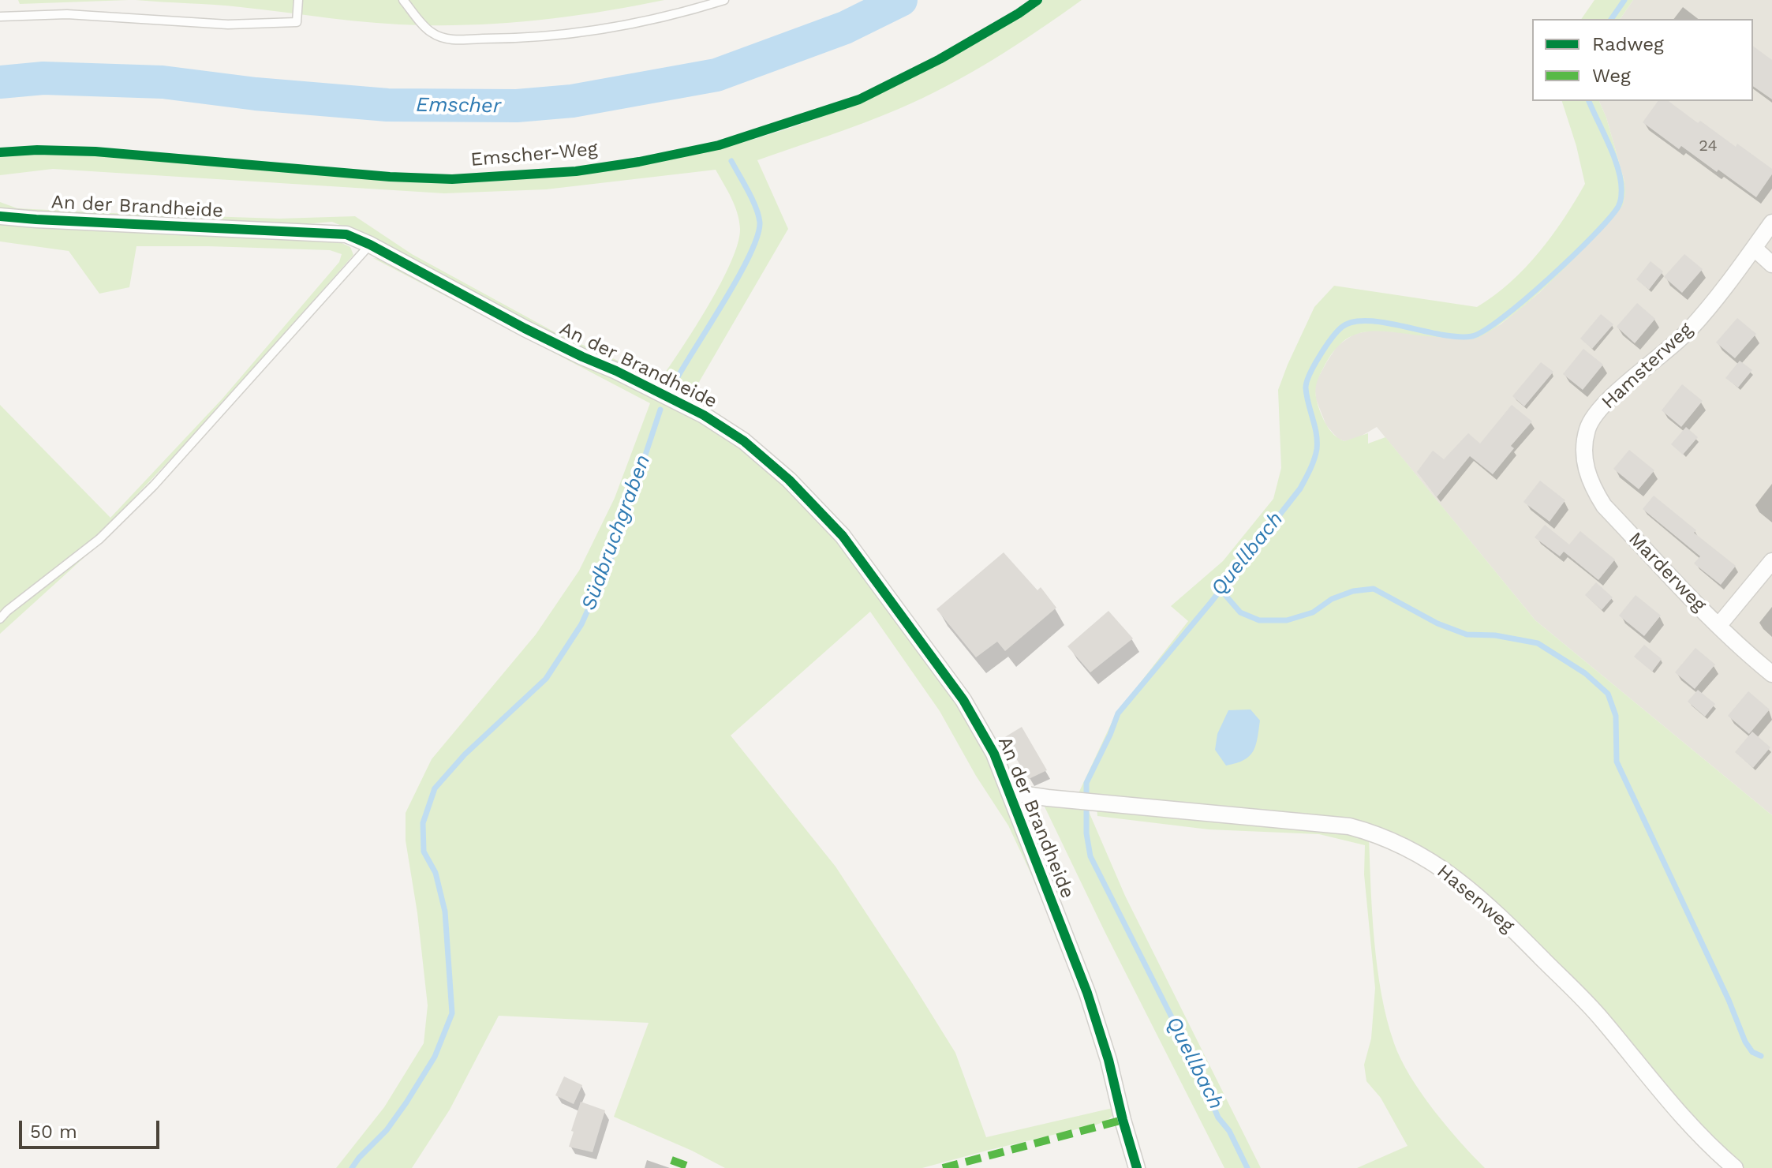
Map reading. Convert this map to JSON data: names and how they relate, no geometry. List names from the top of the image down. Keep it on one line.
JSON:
{"streets":{"street":["An der Brandheide","Hamsterweg","Marderweg","Hasenweg"],"cycle path":["Emscher-Weg"]},"crossings":[["An der Brandheide","Hasenweg"],["Hamsterweg","Marderweg"]],"water":["Emscher","Südbruchgraben","Quellbach"],"house_numbers":["24"],"legend":["Radweg","Weg"],"scale_bar":"50 m"}
